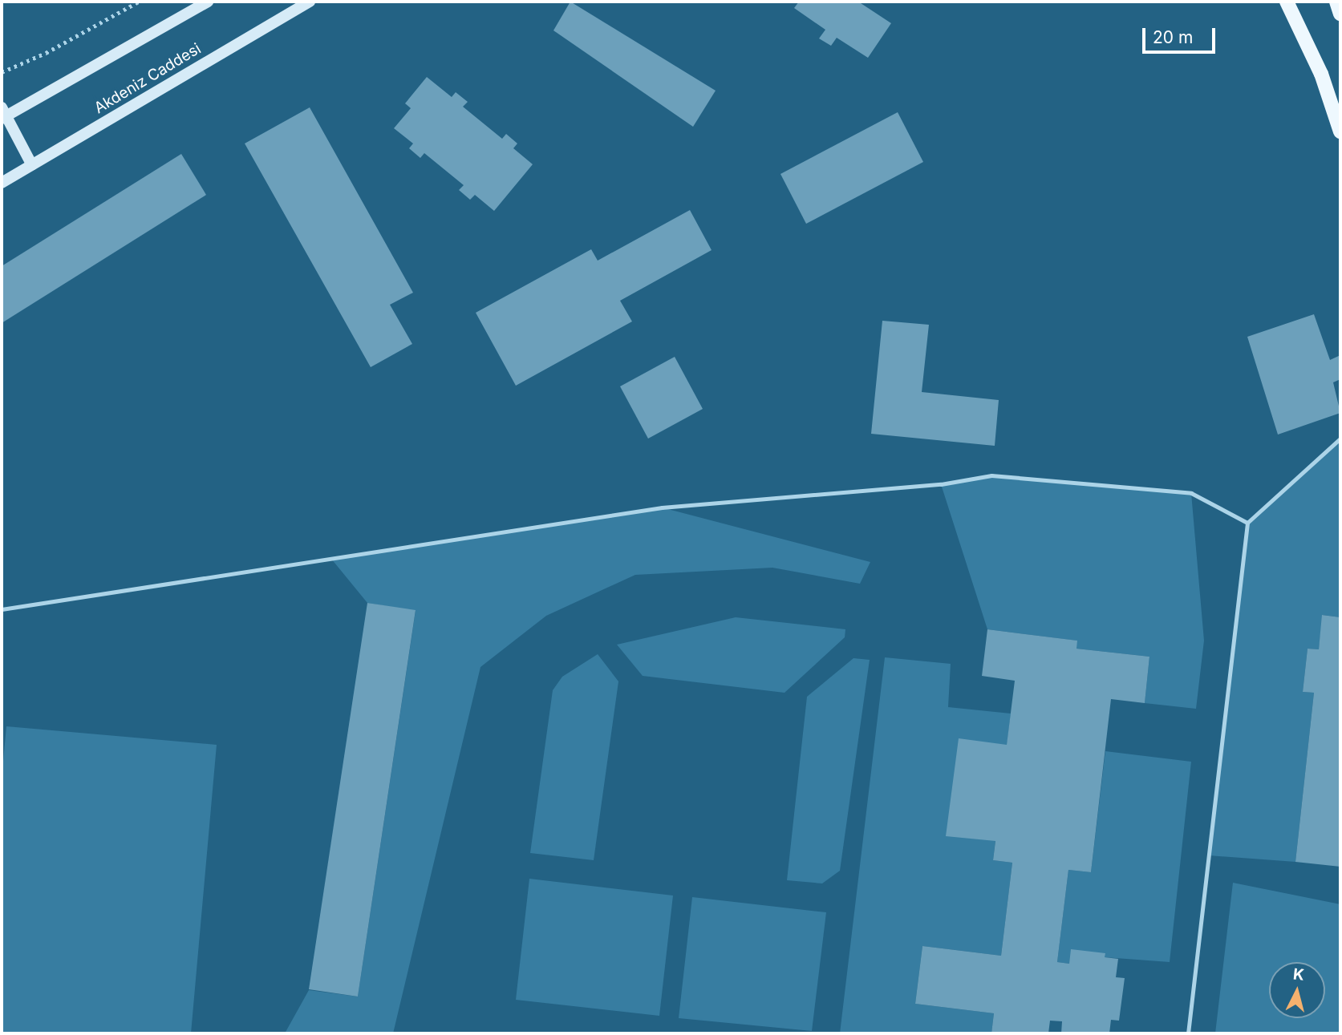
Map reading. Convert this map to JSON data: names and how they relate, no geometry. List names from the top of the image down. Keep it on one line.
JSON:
{"streets":{"main road":["Akdeniz Caddesi"]},"scale_bar":"20 m","north":"top"}
